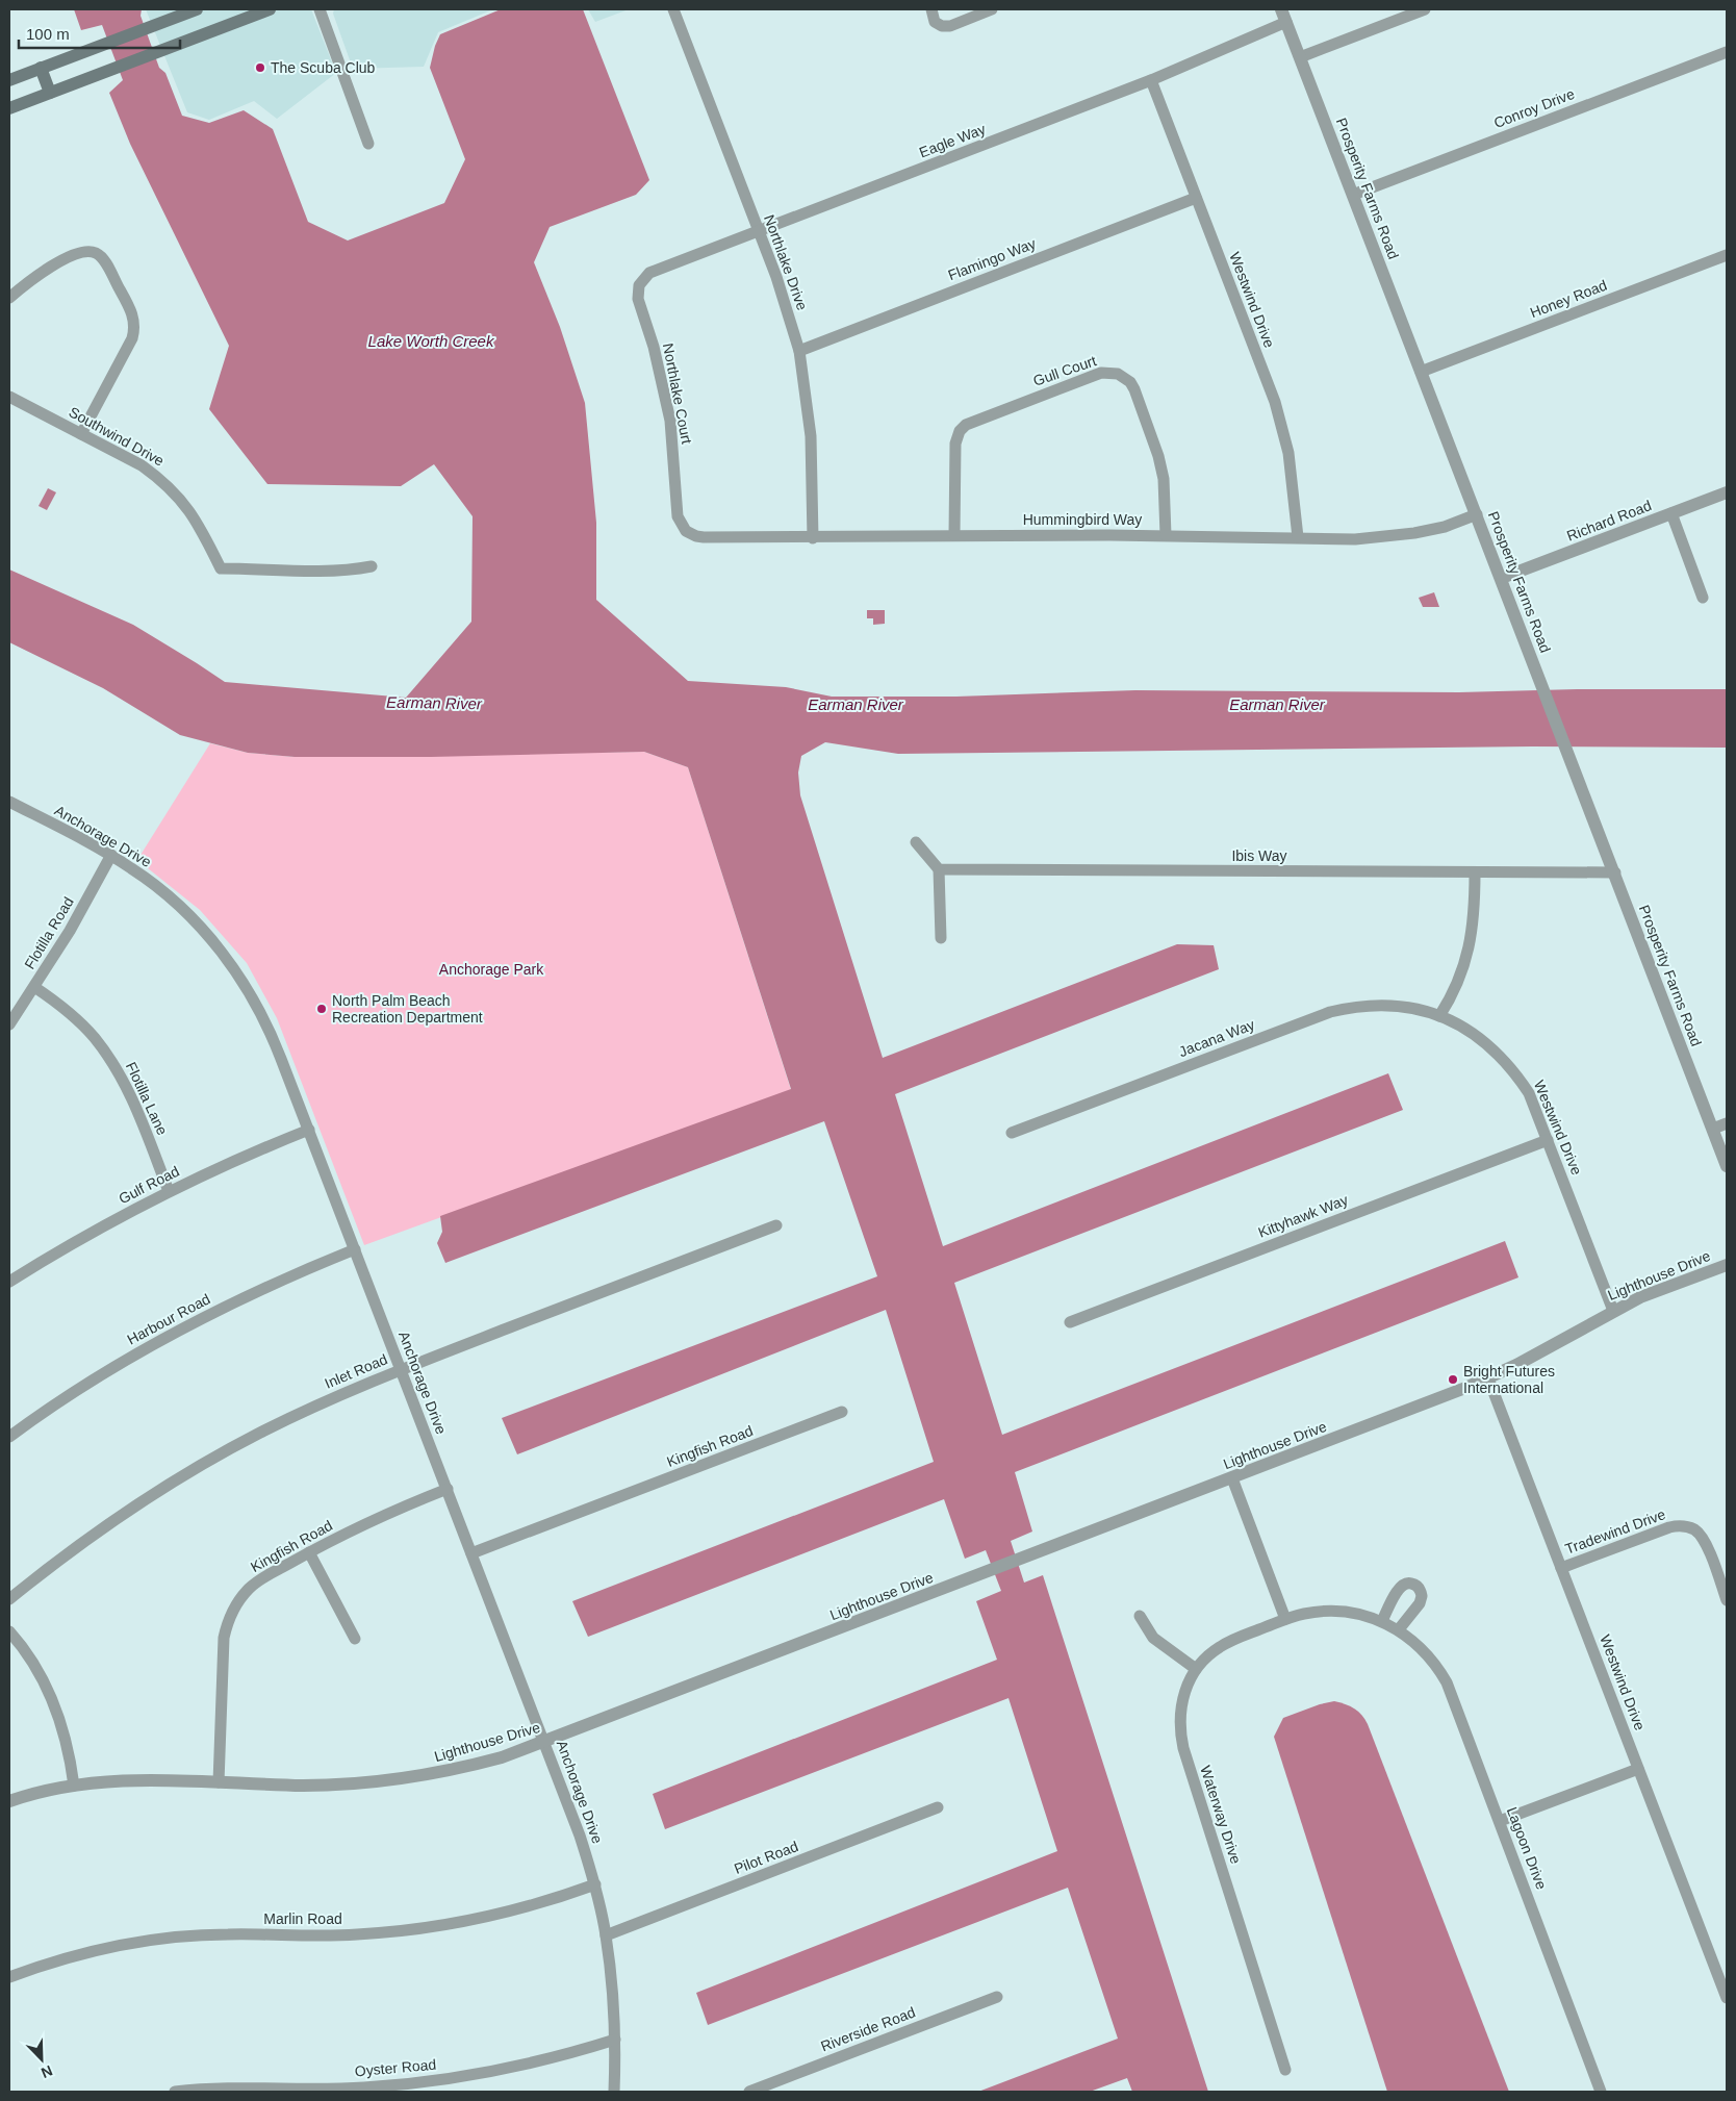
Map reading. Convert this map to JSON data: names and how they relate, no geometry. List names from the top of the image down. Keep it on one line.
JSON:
{"streets":{"street":["Conroy Drive","Eagle Way","Prosperity Farms Road","Flamingo Way","Northlake Drive","Honey Road","Westwind Drive","Gull Court","Northlake Court","Southwind Drive","Hummingbird Way","Richard Road","Anchorage Drive","Ibis Way","Flotilla Road","Jacana Way","Flotilla Lane","Gulf Road","Kittyhawk Way","Lighthouse Drive","Harbour Road","Inlet Road","Kingfish Road","Tradewind Drive","Waterway Drive","Lagoon Drive","Pilot Road","Marlin Road","Riverside Road","Oyster Road"]},"crossings":[["Conroy Drive","Prosperity Farms Road"],["Eagle Way","Prosperity Farms Road"],["Eagle Way","Northlake Drive"],["Eagle Way","Westwind Drive"],["Eagle Way","Northlake Court"],["Prosperity Farms Road","Honey Road"],["Prosperity Farms Road","Hummingbird Way"],["Prosperity Farms Road","Richard Road"],["Prosperity Farms Road","Ibis Way"],["Flamingo Way","Northlake Drive"],["Flamingo Way","Westwind Drive"],["Northlake Drive","Hummingbird Way"],["Westwind Drive","Hummingbird Way"],["Westwind Drive","Jacana Way"],["Westwind Drive","Kittyhawk Way"],["Westwind Drive","Lighthouse Drive"],["Westwind Drive","Tradewind Drive"],["Gull Court","Hummingbird Way"],["Northlake Court","Hummingbird Way"],["Anchorage Drive","Flotilla Road"],["Anchorage Drive","Gulf Road"],["Anchorage Drive","Lighthouse Drive"],["Anchorage Drive","Harbour Road"],["Anchorage Drive","Inlet Road"],["Anchorage Drive","Kingfish Road"],["Anchorage Drive","Pilot Road"],["Anchorage Drive","Marlin Road"],["Anchorage Drive","Oyster Road"],["Flotilla Road","Flotilla Lane"],["Flotilla Lane","Gulf Road"],["Lighthouse Drive","Kingfish Road"],["Waterway Drive","Lagoon Drive"]],"water":["Lake Worth Creek","Earman River"],"parks":["Anchorage Park"],"places":["The Scuba Club","North Palm Beach Recreation Department","Bright Futures International"],"scale_bar":"100 m","north":"bottom right"}
